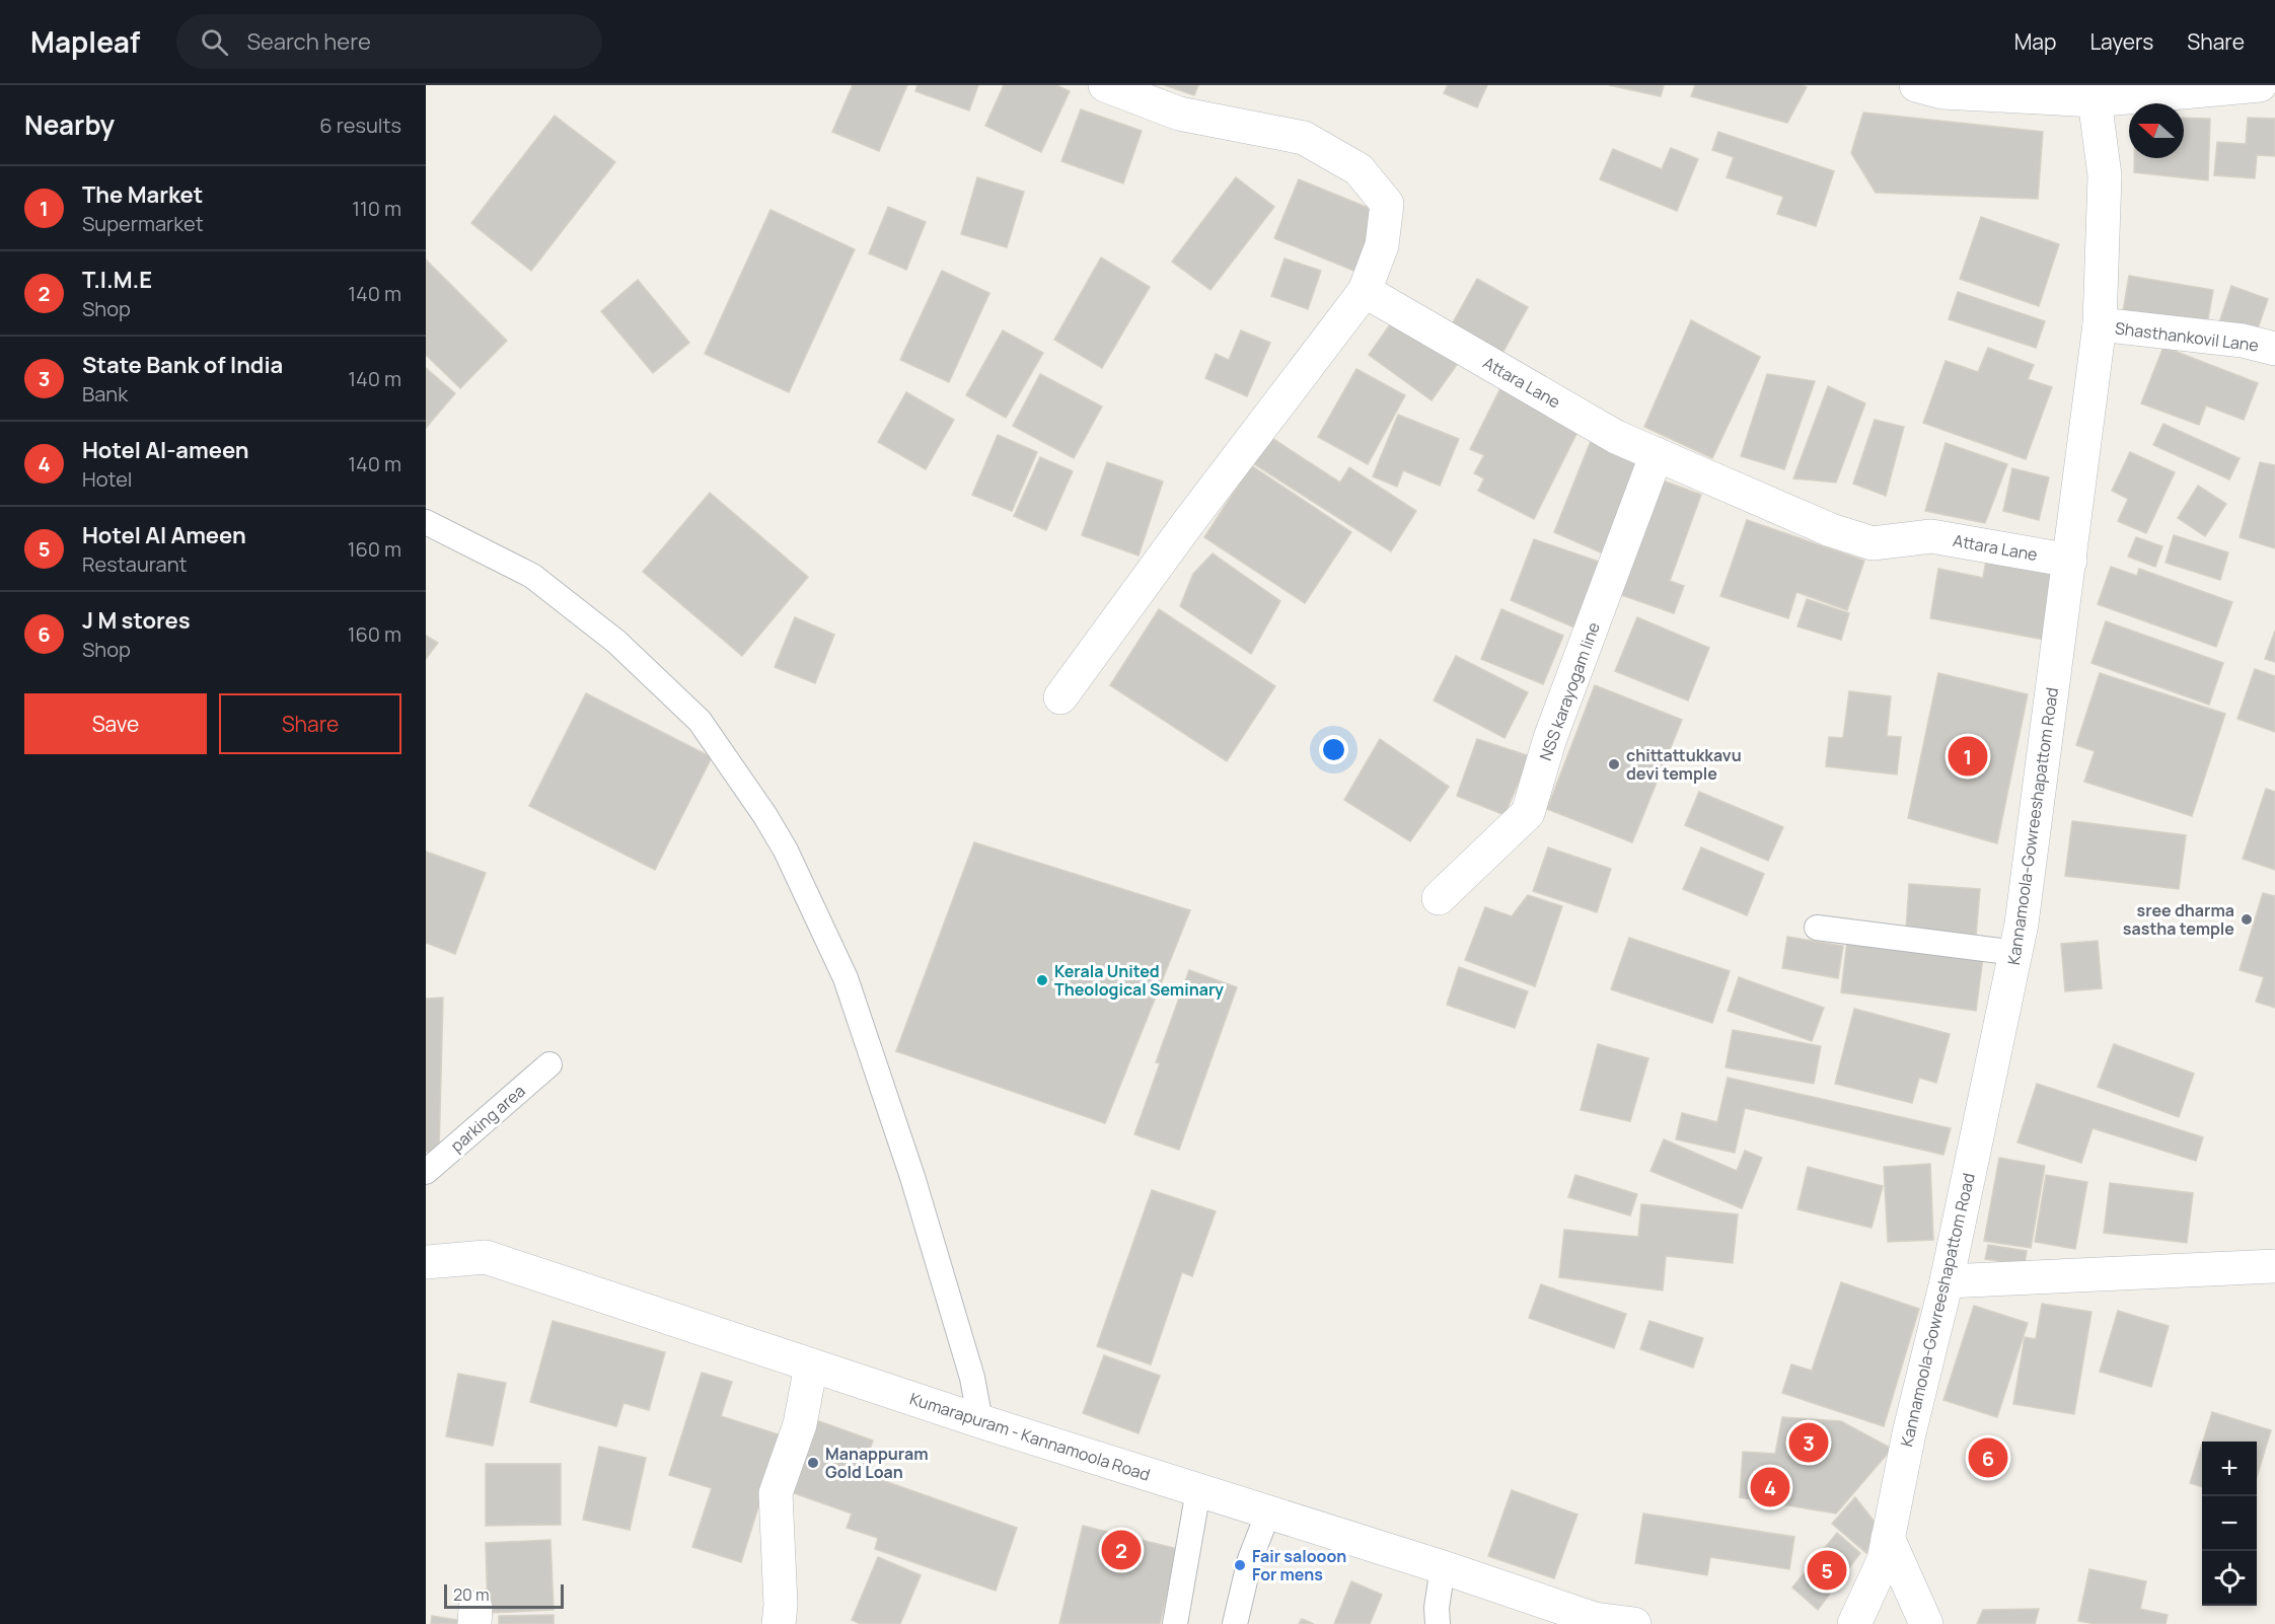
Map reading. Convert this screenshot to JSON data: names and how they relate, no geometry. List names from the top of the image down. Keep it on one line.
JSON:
{"streets":{"street":["Shasthankovil Lane","Attara Lane","NSS karayogam line","Kannamoola-Gowreeshapattom Road","Kumarapuram - Kannamoola Road"],"lane":["parking area"]},"crossings":[["Shasthankovil Lane","Kannamoola-Gowreeshapattom Road"],["Attara Lane","NSS karayogam line"],["Attara Lane","Kannamoola-Gowreeshapattom Road"]],"places":["chittattukkavu devi temple","sree dharma sastha temple","Kerala United Theological Seminary","Manappuram Gold Loan","Fair salooon For mens"],"scale_bar":"20 m","north":"left","page":{"header":"Mapleaf","search":"Search here","nav":["Map","Layers","Share"],"heading":["Nearby","6 results"],"list":[{"mark":"1","name":"The Market","note":"Supermarket","value":"110 m"},{"mark":"2","name":"T.I.M.E","note":"Shop","value":"140 m"},{"mark":"3","name":"State Bank of India","note":"Bank","value":"140 m"},{"mark":"4","name":"Hotel Al-ameen","note":"Hotel","value":"140 m"},{"mark":"5","name":"Hotel Al Ameen","note":"Restaurant","value":"160 m"},{"mark":"6","name":"J M stores","note":"Shop","value":"160 m"}],"buttons":["Save","Share"],"pins":["1","3","6","4","2","5"],"map_buttons":["+","−"],"scale":"20 m"}}
